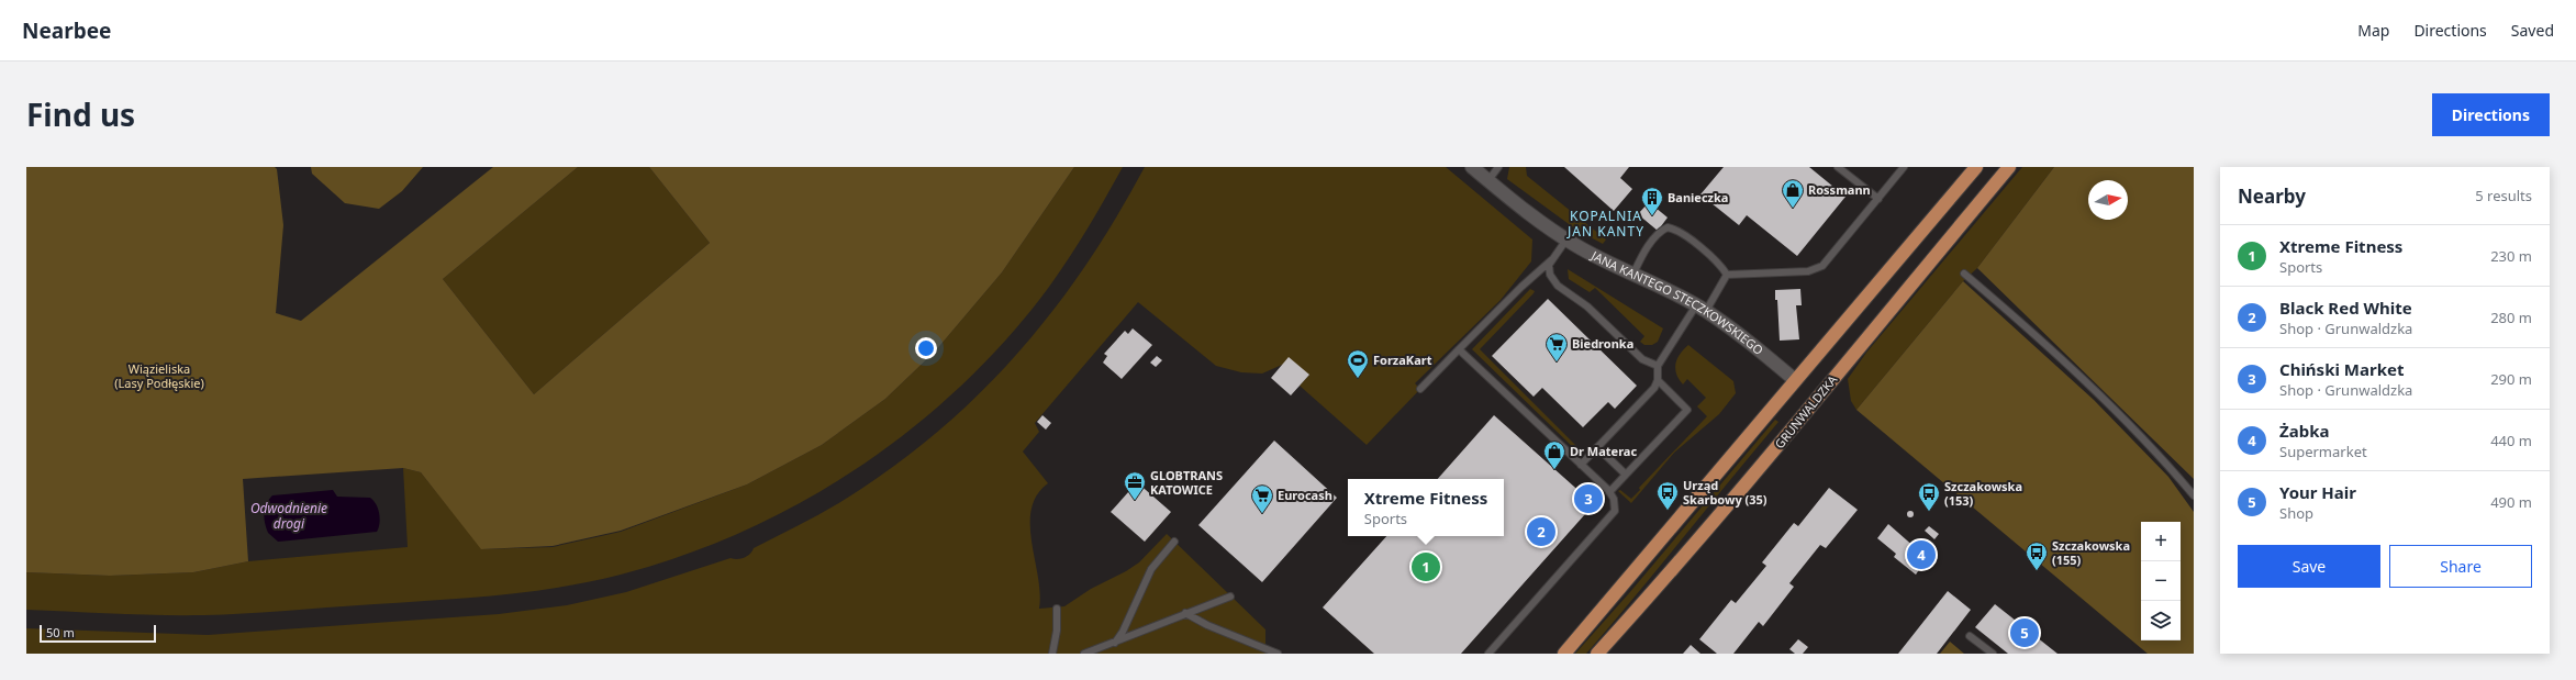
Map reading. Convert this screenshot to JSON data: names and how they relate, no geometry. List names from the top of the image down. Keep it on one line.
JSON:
{"streets":{"main road":["GRUNWALDZKA"],"street":["JANA KANTEGO STECZKOWSKIEGO"]},"districts":["KOPALNIA JAN KANTY"],"water":["Odwodnienie drogi"],"parks":["Wiązieliska (Lasy Podłęskie)"],"places":{"shop":["Rossmann","Dr Materac"],"building":["Banieczka"],"supermarket":["Biedronka","Eurocash"],"sports":["ForzaKart"],"office":["GLOBTRANS KATOWICE"],"bus stop":["Urząd Skarbowy (35)","Szczakowska (153)","Szczakowska (155)"]},"scale_bar":"50 m","north":"right","page":{"header":"Nearbee","nav":["Map","Directions","Saved"],"title":"Find us","buttons":["Directions",["Save","Share"]],"heading":["Nearby","5 results"],"list":[{"mark":"1","name":"Xtreme Fitness","note":"Sports","value":"230 m"},{"mark":"2","name":"Black Red White","note":"Shop · Grunwaldzka","value":"280 m"},{"mark":"3","name":"Chiński Market","note":"Shop · Grunwaldzka","value":"290 m"},{"mark":"4","name":"Żabka","note":"Supermarket","value":"440 m"},{"mark":"5","name":"Your Hair","note":"Shop","value":"490 m"}],"popup":["Xtreme Fitness","Sports"],"pins":["3","2","4","1","5"],"map_buttons":["+","−"],"scale":"50 m"}}
